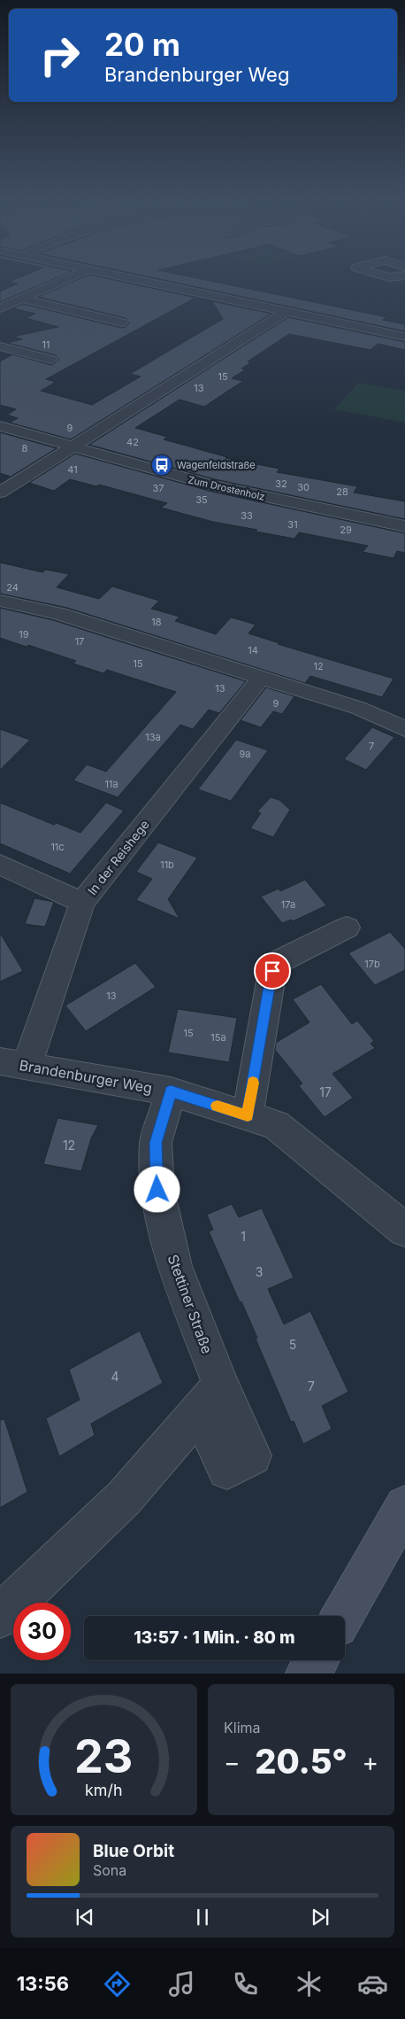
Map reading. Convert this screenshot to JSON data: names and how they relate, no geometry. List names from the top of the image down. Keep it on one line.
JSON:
{"streets":{"street":["Zum Drostenholz","In der Reishege","Brandenburger Weg","Stettiner Straße"]},"crossings":[["In der Reishege","Brandenburger Weg"],["Brandenburger Weg","Stettiner Straße"]],"places":{"bus stop":["Wagenfeldstraße"]},"house_numbers":["11","15","13","9","42","8","41","32","30","37","28","35","33","31","29","24","18","19","17","14","15","12","13","9","13a","7","9a","11a","11c","11b","17a","17b","13","15","15a","17","12","1","3","5","4","7"],"page":{"turn":["20 m","Brandenburger Weg"],"limit":"30","trip":"13:57 · 1 Min. · 80 m","tile":"Klima","heat":["−","20.5°","+"],"song":["Blue Orbit","Sona"],"tabs":"13:56","gauge":["23","km/h"]}}
